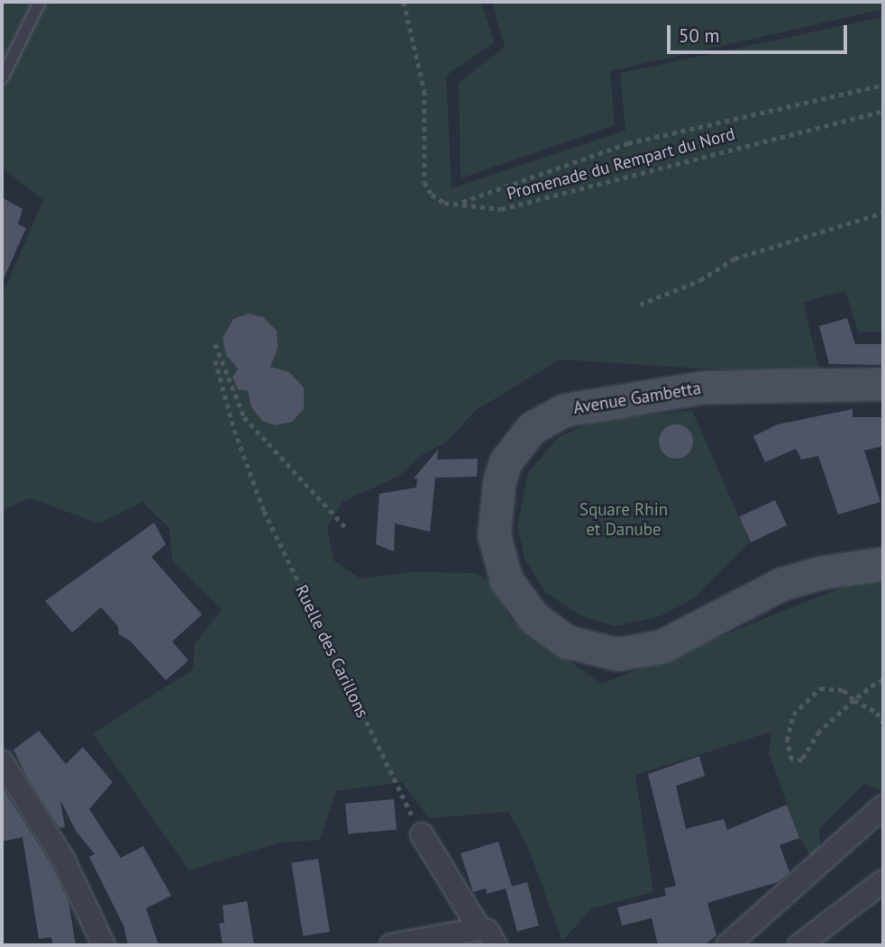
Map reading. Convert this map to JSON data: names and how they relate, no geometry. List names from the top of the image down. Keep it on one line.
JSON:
{"streets":{"main road":["Avenue Gambetta"],"path":["Promenade du Rempart du Nord","Ruelle des Carillons"]},"parks":["Square Rhin et Danube"],"scale_bar":"50 m"}
